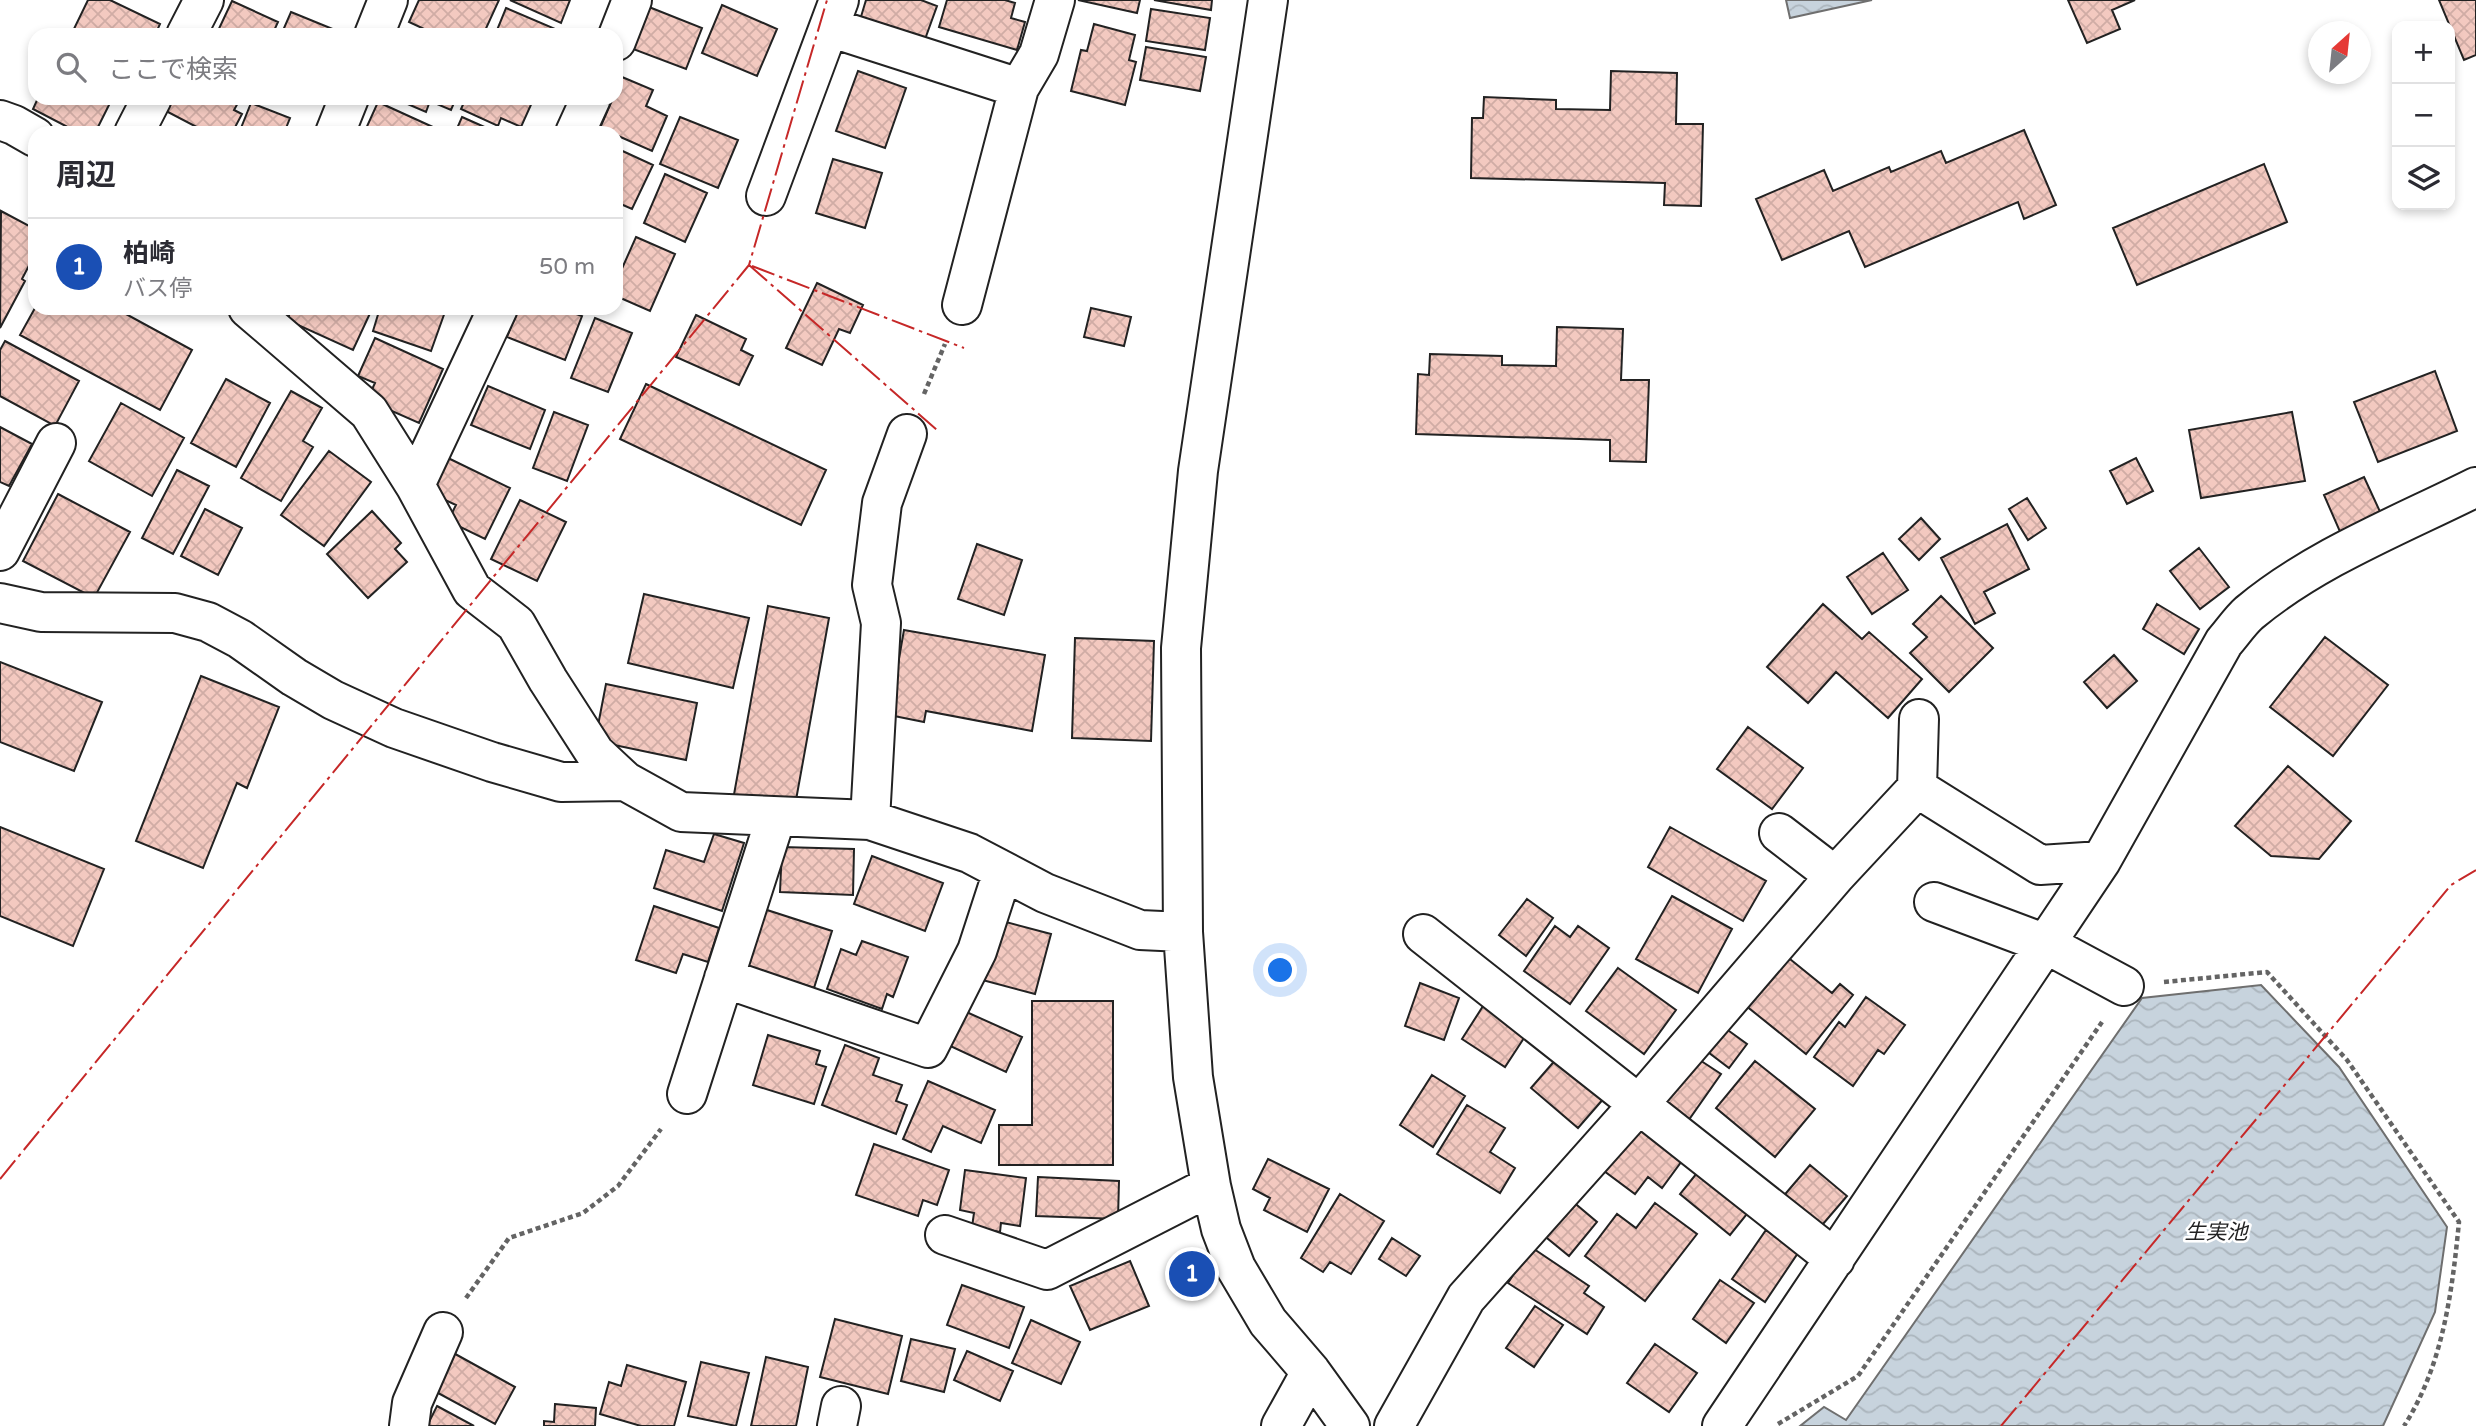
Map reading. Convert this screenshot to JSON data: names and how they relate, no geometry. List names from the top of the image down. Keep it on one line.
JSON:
{"water":["生実池"],"north":"top right","page":{"map_buttons":["+","−"],"search":"ここで検索","heading":"周辺","list":[{"mark":"1","name":"柏崎","note":"バス停","value":"50 m"}],"pins":"1"}}
